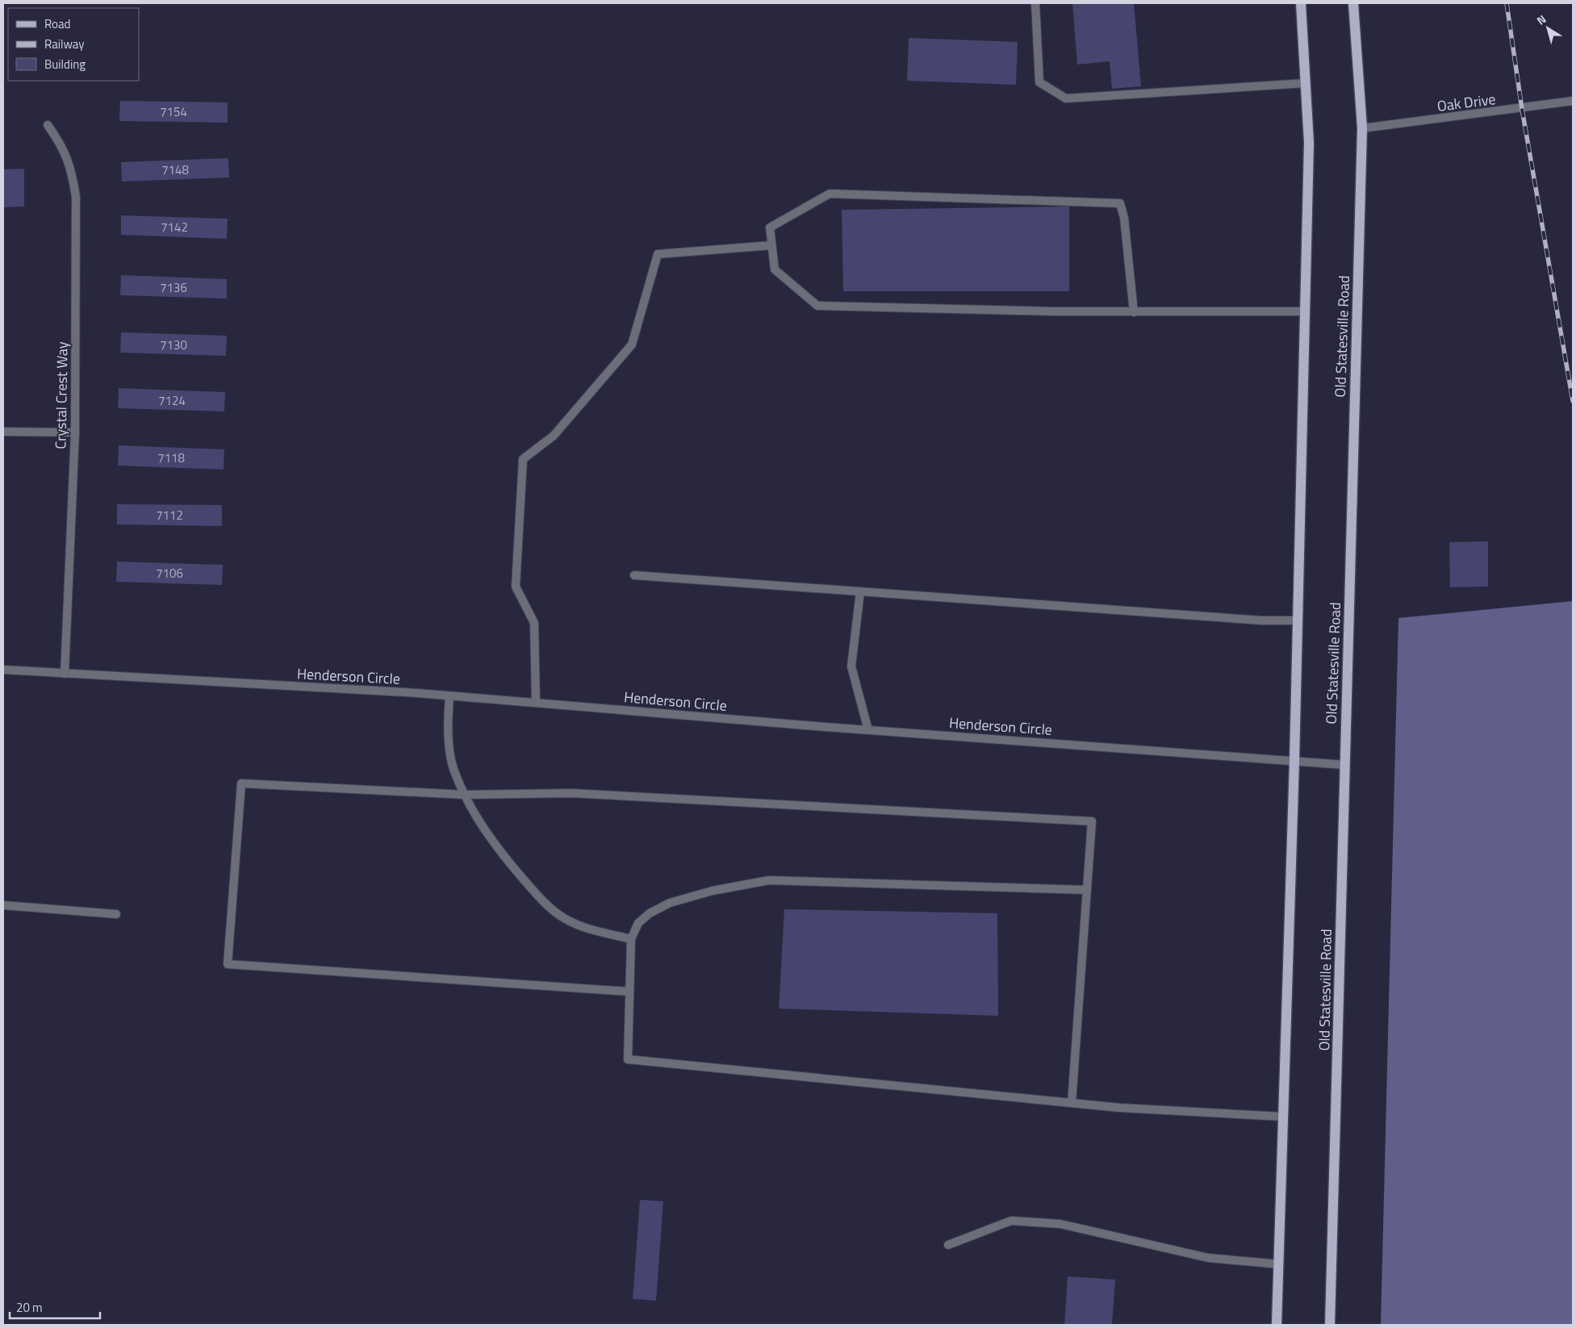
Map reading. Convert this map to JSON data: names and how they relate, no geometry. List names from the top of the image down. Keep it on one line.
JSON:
{"streets":{"main road":["Old Statesville Road"],"street":["Oak Drive","Crystal Crest Way","Henderson Circle"]},"crossings":[["Oak Drive","Old Statesville Road"],["Old Statesville Road","Henderson Circle"],["Crystal Crest Way","Henderson Circle"]],"house_numbers":["7154","7148","7142","7136","7130","7124","7118","7112","7106"],"legend":["Road","Railway","Building"],"scale_bar":"20 m","north":"top left"}
